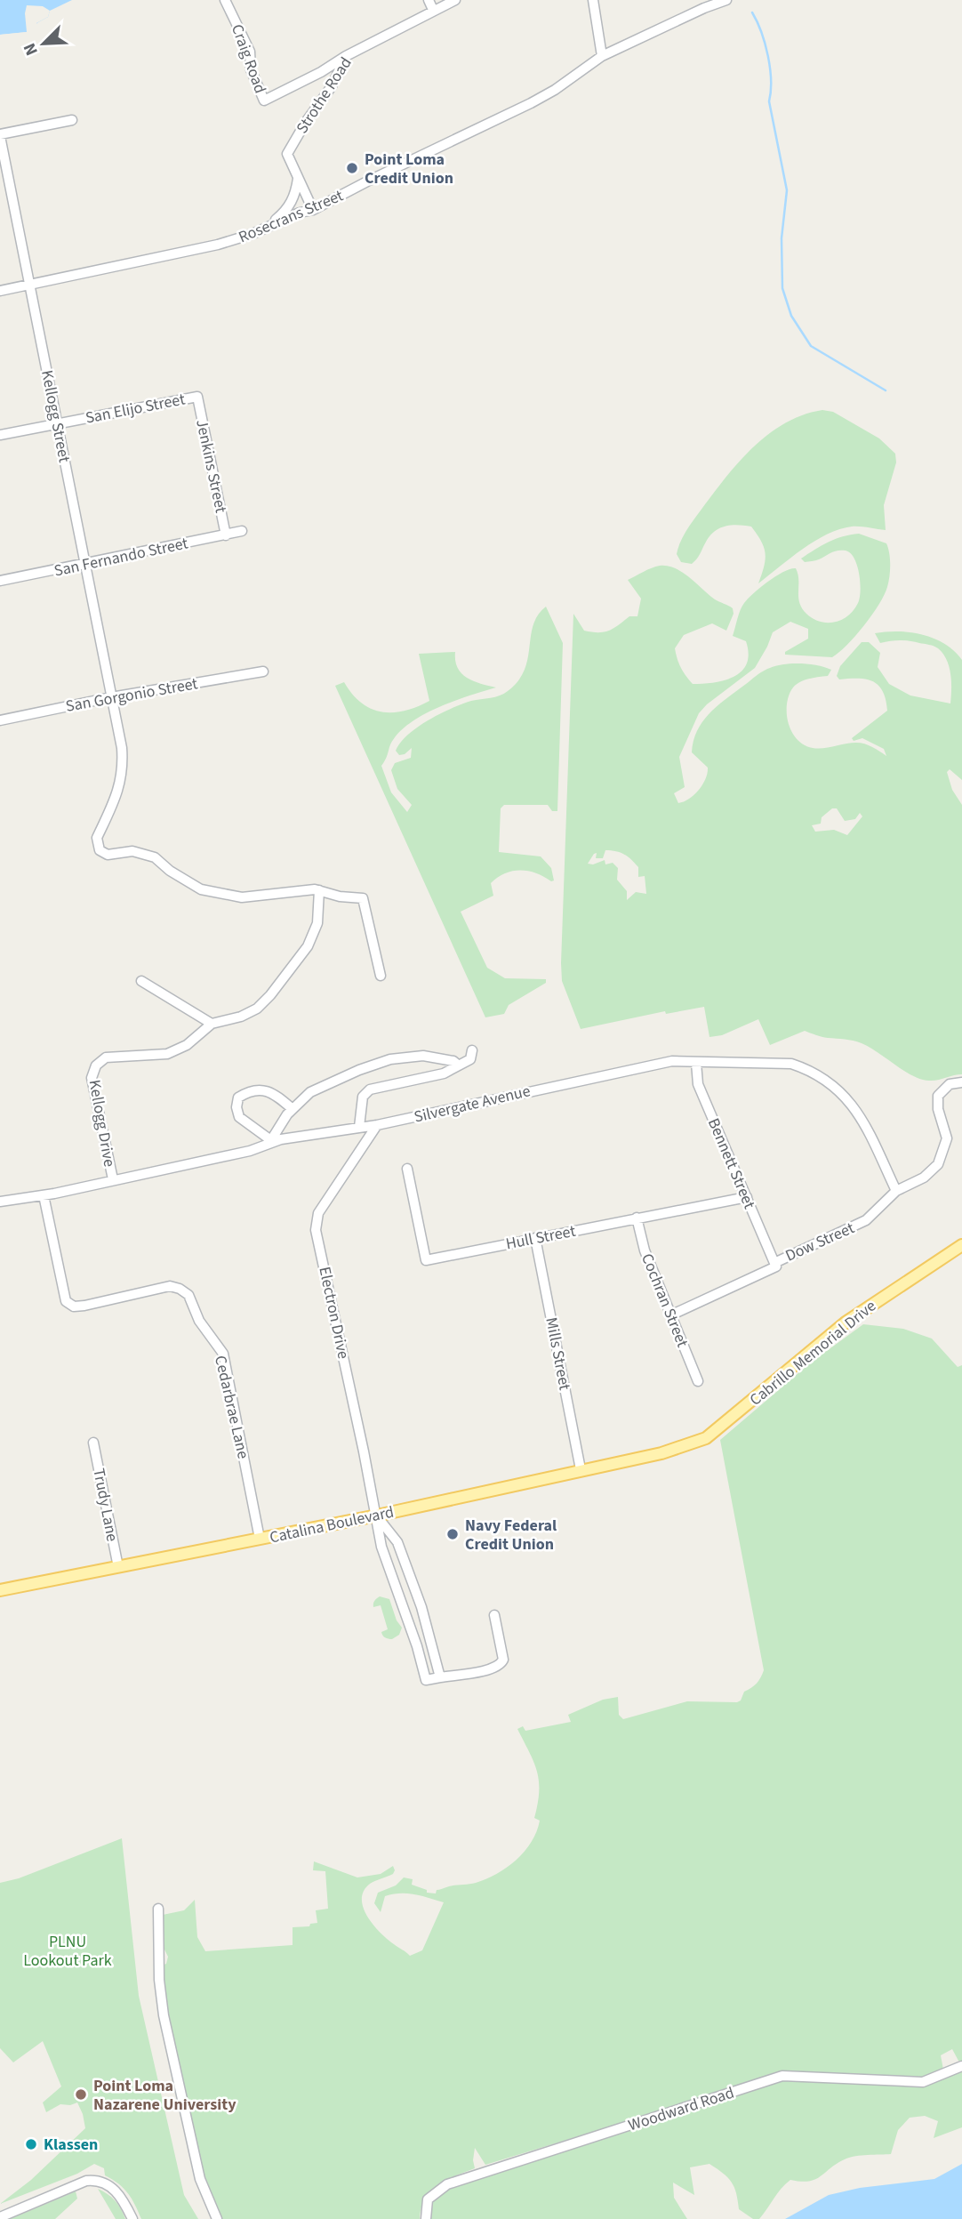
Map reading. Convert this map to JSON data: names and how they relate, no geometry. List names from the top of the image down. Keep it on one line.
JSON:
{"streets":{"main road":["Cabrillo Memorial Drive","Catalina Boulevard"],"street":["Craig Road","Strothe Road","Rosecrans Street","San Elijo Street","Kellogg Street","Jenkins Street","San Fernando Street","San Gorgonio Street","Silvergate Avenue","Kellogg Drive","Bennett Street","Hull Street","Dow Street","Cochran Street","Electron Drive","Mills Street","Cedarbrae Lane","Trudy Lane","Woodward Road"]},"crossings":[["Craig Road","Strothe Road"],["Strothe Road","Rosecrans Street"],["Rosecrans Street","Kellogg Street"],["San Elijo Street","Kellogg Street"],["San Elijo Street","Jenkins Street"],["Kellogg Street","San Fernando Street"],["Kellogg Street","San Gorgonio Street"],["Jenkins Street","San Fernando Street"],["Silvergate Avenue","Kellogg Drive"],["Silvergate Avenue","Bennett Street"],["Silvergate Avenue","Dow Street"],["Silvergate Avenue","Electron Drive"],["Silvergate Avenue","Cedarbrae Lane"],["Bennett Street","Hull Street"],["Bennett Street","Dow Street"],["Hull Street","Cochran Street"],["Hull Street","Mills Street"],["Dow Street","Cochran Street"],["Electron Drive","Catalina Boulevard"],["Cabrillo Memorial Drive","Catalina Boulevard"],["Mills Street","Catalina Boulevard"],["Cedarbrae Lane","Catalina Boulevard"],["Trudy Lane","Catalina Boulevard"]],"parks":["PLNU Lookout Park"],"places":["Point Loma Credit Union","Navy Federal Credit Union","Point Loma Nazarene University","Klassen"],"north":"bottom left"}
